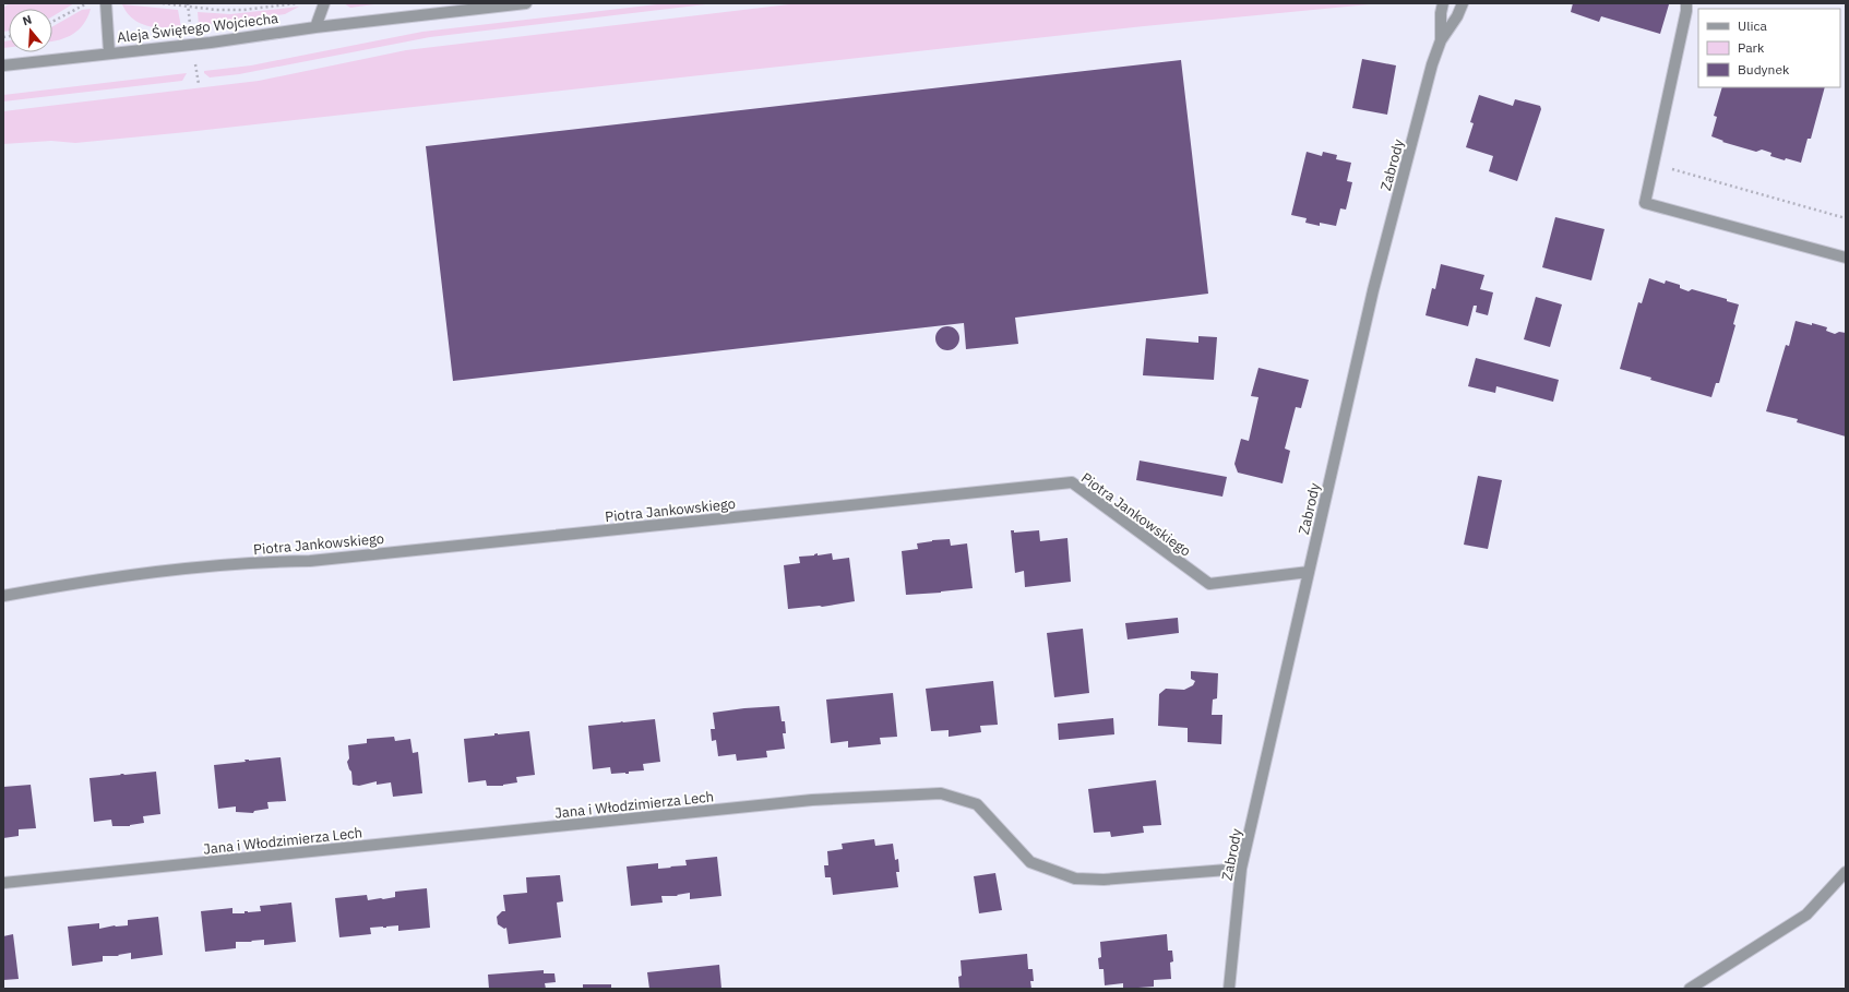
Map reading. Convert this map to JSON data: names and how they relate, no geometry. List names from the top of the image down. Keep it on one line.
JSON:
{"streets":{"street":["Aleja Świętego Wojciecha","Zabrody","Piotra Jankowskiego","Jana i Włodzimierza Lech"]},"crossings":[["Zabrody","Piotra Jankowskiego"],["Zabrody","Jana i Włodzimierza Lech"]],"legend":["Ulica","Park","Budynek"],"north":"top"}
